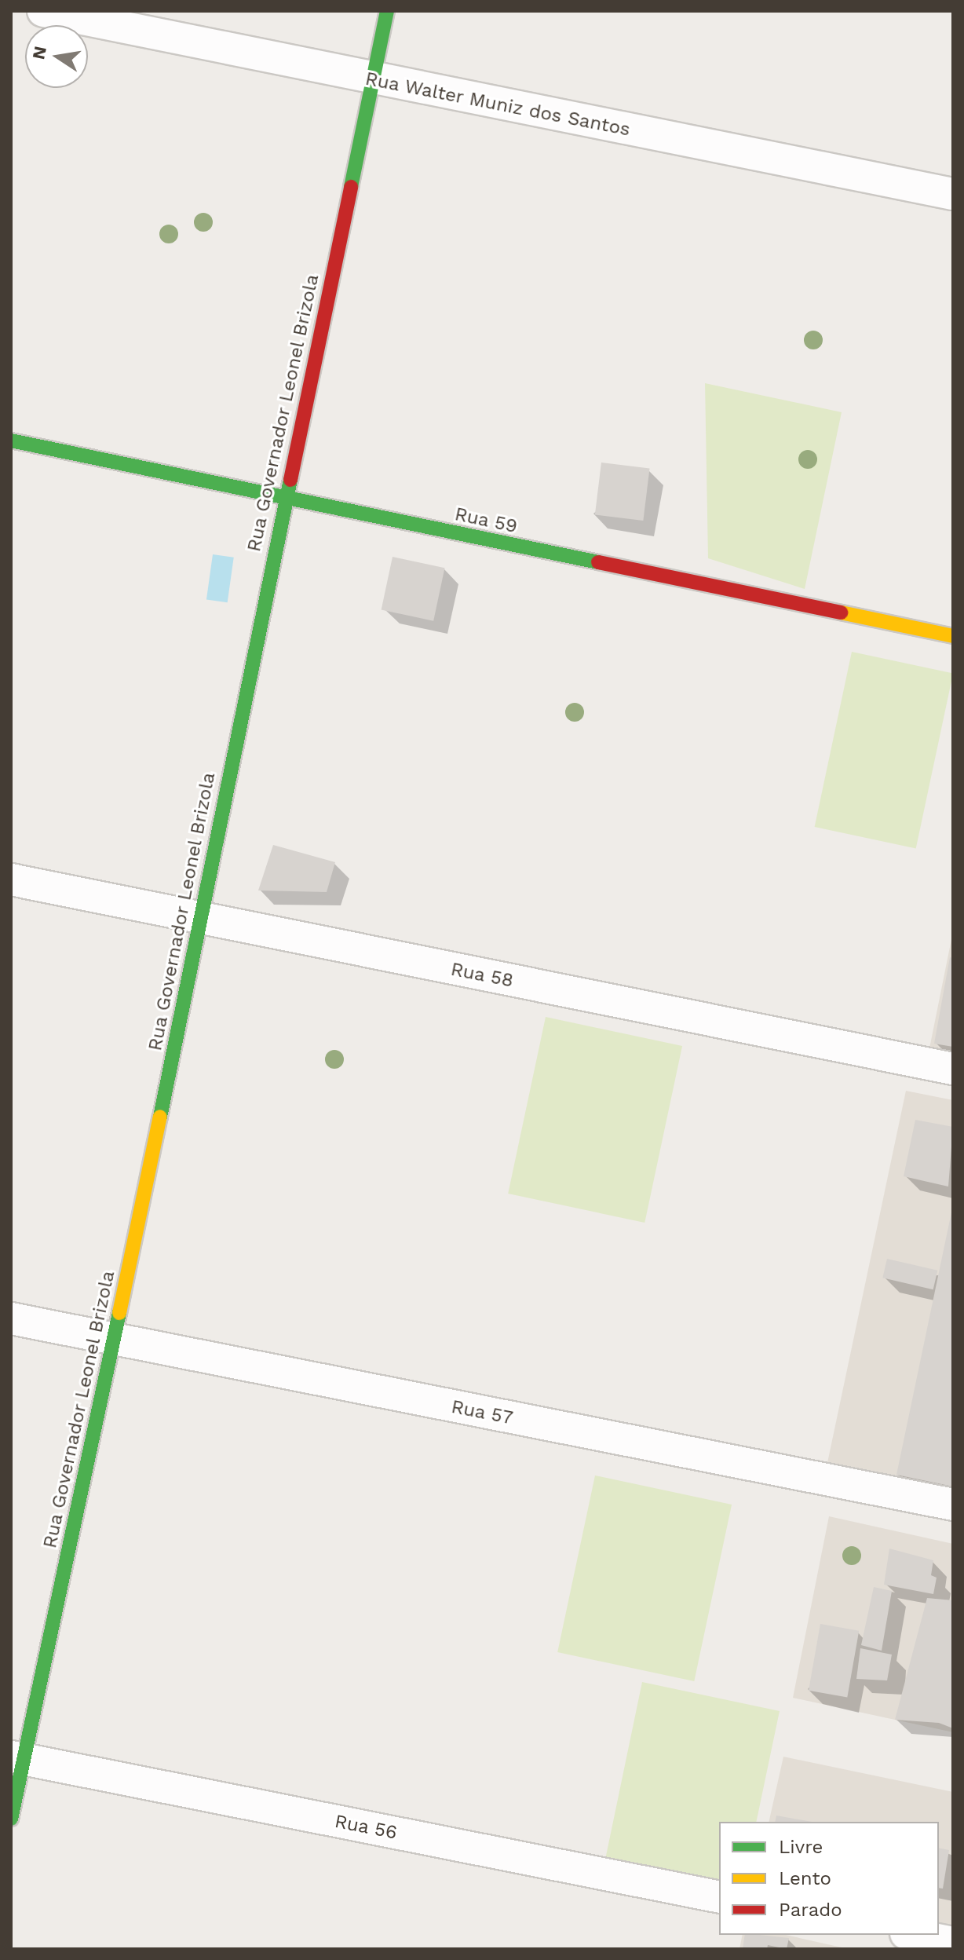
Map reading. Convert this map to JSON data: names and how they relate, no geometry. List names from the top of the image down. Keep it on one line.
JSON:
{"streets":{"street":["Rua Walter Muniz dos Santos","Rua Governador Leonel Brizola","Rua 59","Rua 58","Rua 57","Rua 56"]},"crossings":[["Rua Walter Muniz dos Santos","Rua Governador Leonel Brizola"],["Rua Governador Leonel Brizola","Rua 59"],["Rua Governador Leonel Brizola","Rua 58"],["Rua Governador Leonel Brizola","Rua 57"],["Rua Governador Leonel Brizola","Rua 56"]],"legend":["Livre","Lento","Parado"],"north":"left"}
